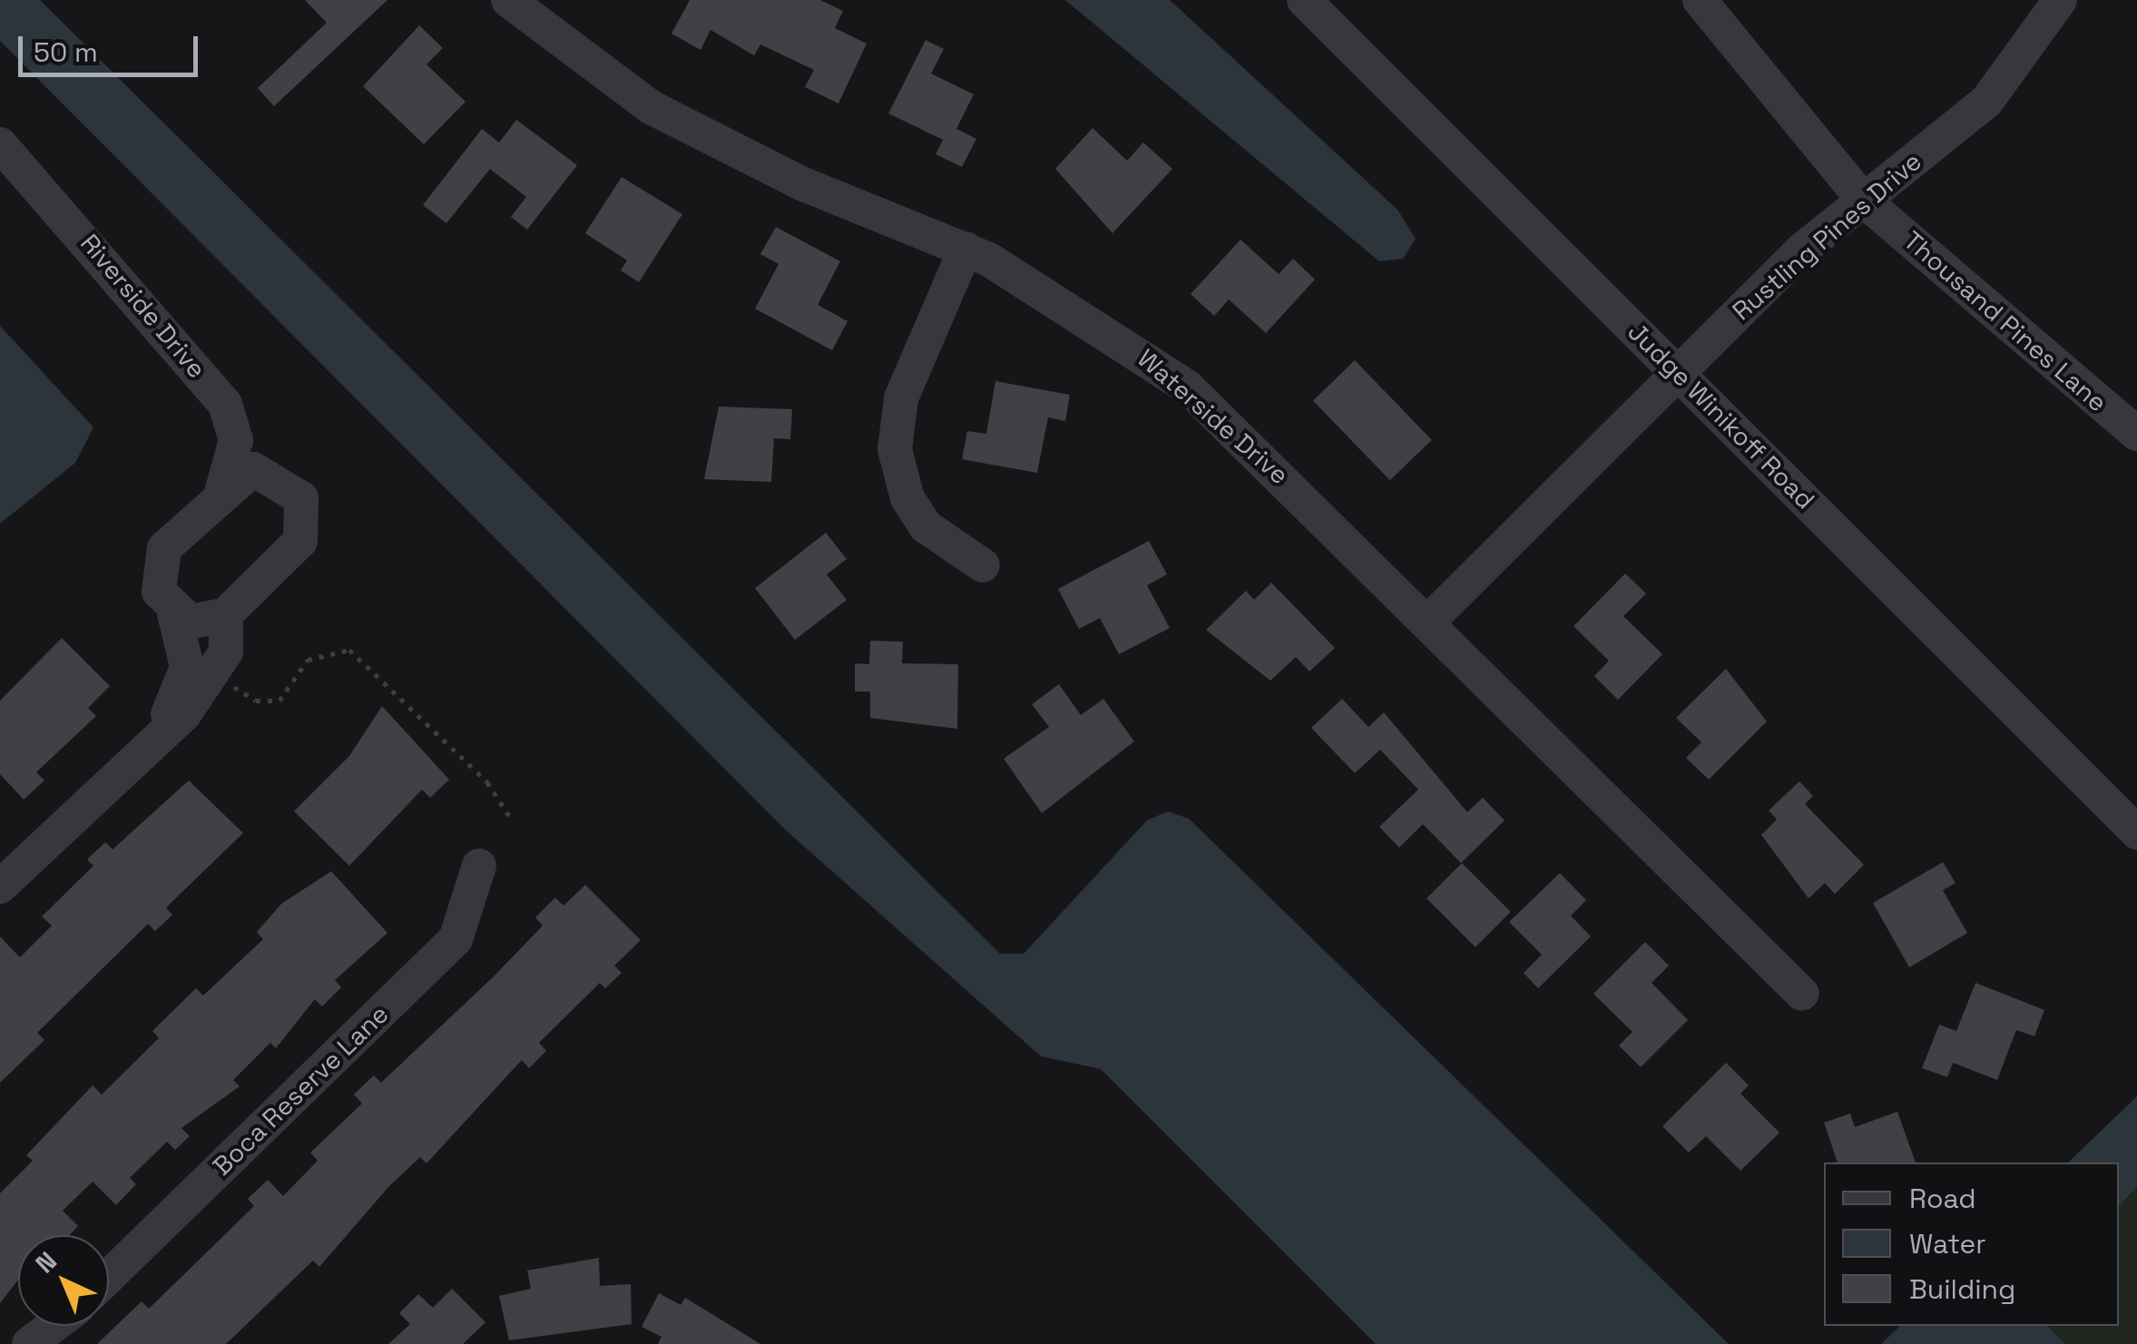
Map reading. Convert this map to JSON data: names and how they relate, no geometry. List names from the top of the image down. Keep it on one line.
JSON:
{"streets":{"street":["Rustling Pines Drive","Riverside Drive","Thousand Pines Lane","Judge Winikoff Road","Waterside Drive","Boca Reserve Lane"]},"crossings":[["Rustling Pines Drive","Thousand Pines Lane"],["Rustling Pines Drive","Judge Winikoff Road"],["Rustling Pines Drive","Waterside Drive"]],"legend":["Road","Water","Building"],"scale_bar":"50 m","north":"top left"}
